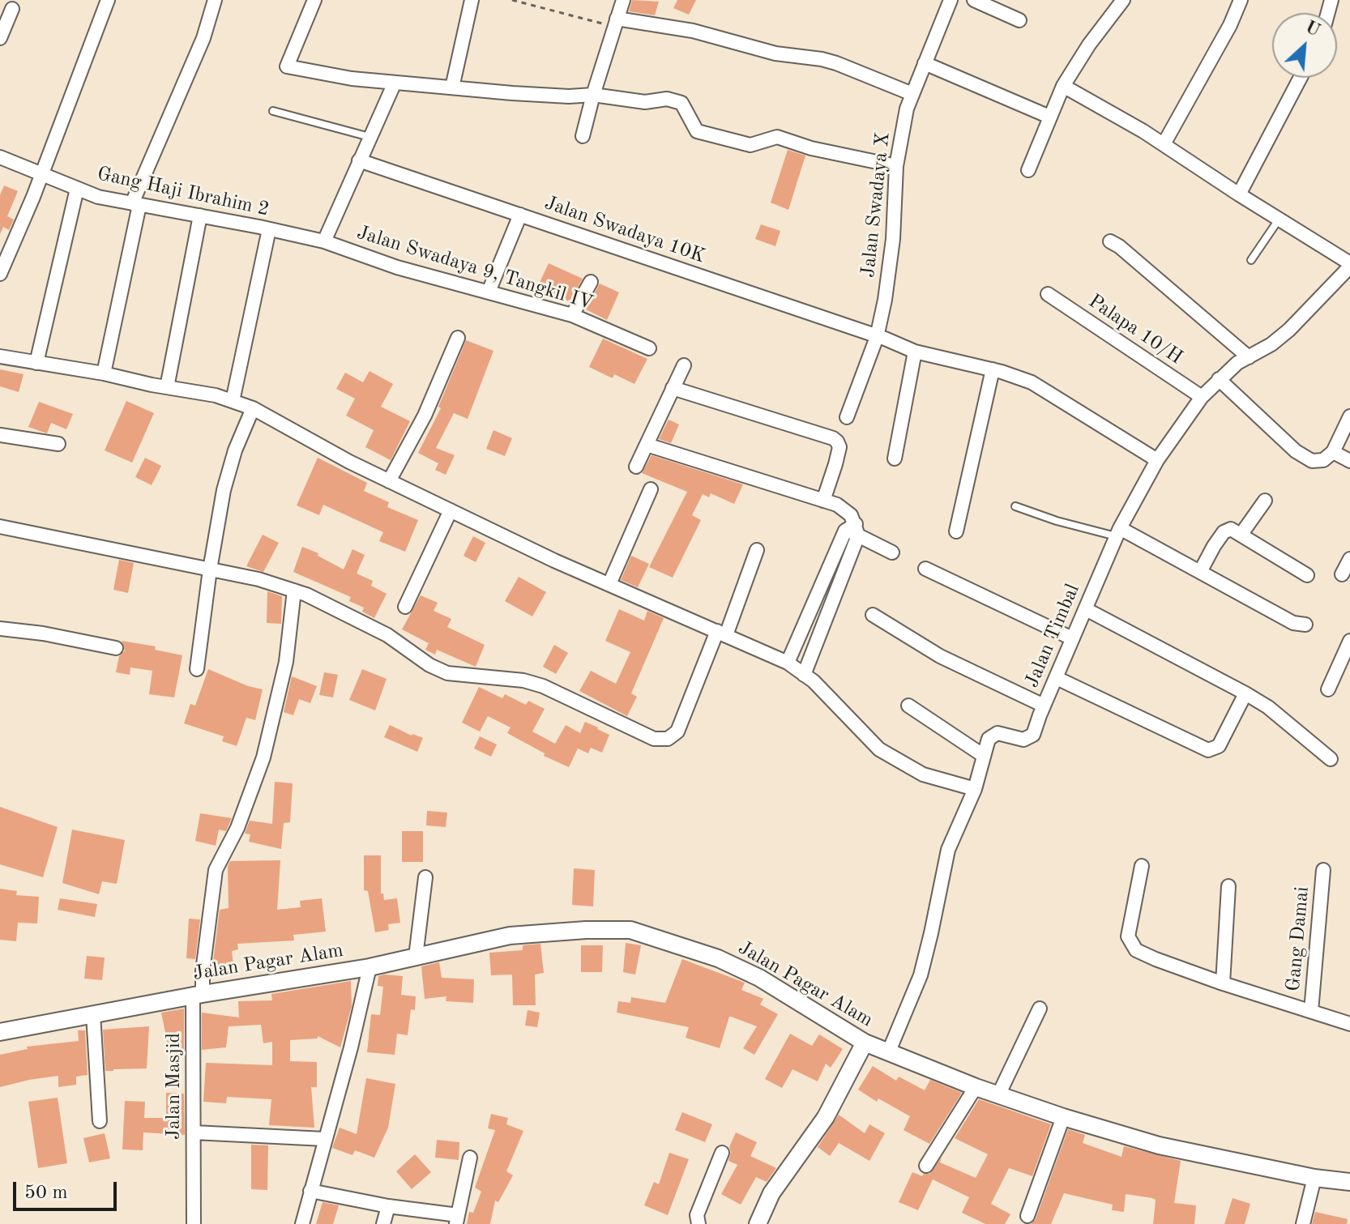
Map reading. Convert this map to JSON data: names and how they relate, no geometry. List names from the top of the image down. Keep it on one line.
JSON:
{"streets":{"street":["Gang Haji Ibrahim 2","Jalan Swadaya X","Jalan Swadaya 10K","Jalan Swadaya 9, Tangkil IV","Palapa 10/H","Jalan Timbal","Gang Damai","Jalan Pagar Alam","Jalan Masjid"]},"crossings":[["Gang Haji Ibrahim 2","Jalan Swadaya 9, Tangkil IV"],["Jalan Swadaya X","Jalan Swadaya 10K"],["Jalan Swadaya 10K","Jalan Timbal"],["Palapa 10/H","Jalan Timbal"],["Jalan Timbal","Jalan Pagar Alam"],["Jalan Pagar Alam","Jalan Masjid"]],"scale_bar":"50 m","north":"top right"}
